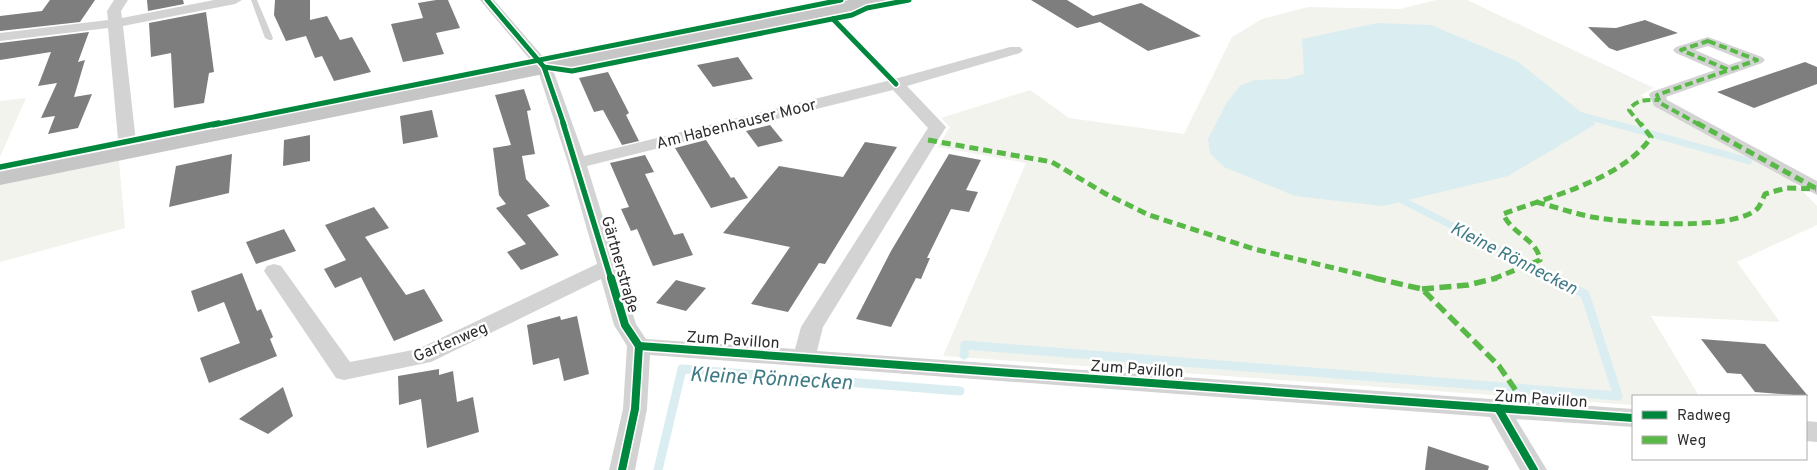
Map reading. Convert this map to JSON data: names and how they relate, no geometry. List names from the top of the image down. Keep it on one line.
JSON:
{"streets":{"street":["Am Habenhauser Moor","Gärtnerstraße","Zum Pavillon","Gartenweg"]},"crossings":[["Am Habenhauser Moor","Gärtnerstraße"],["Gärtnerstraße","Zum Pavillon"],["Gärtnerstraße","Gartenweg"]],"water":["Kleine Rönnecken"],"legend":["Radweg","Weg"]}
